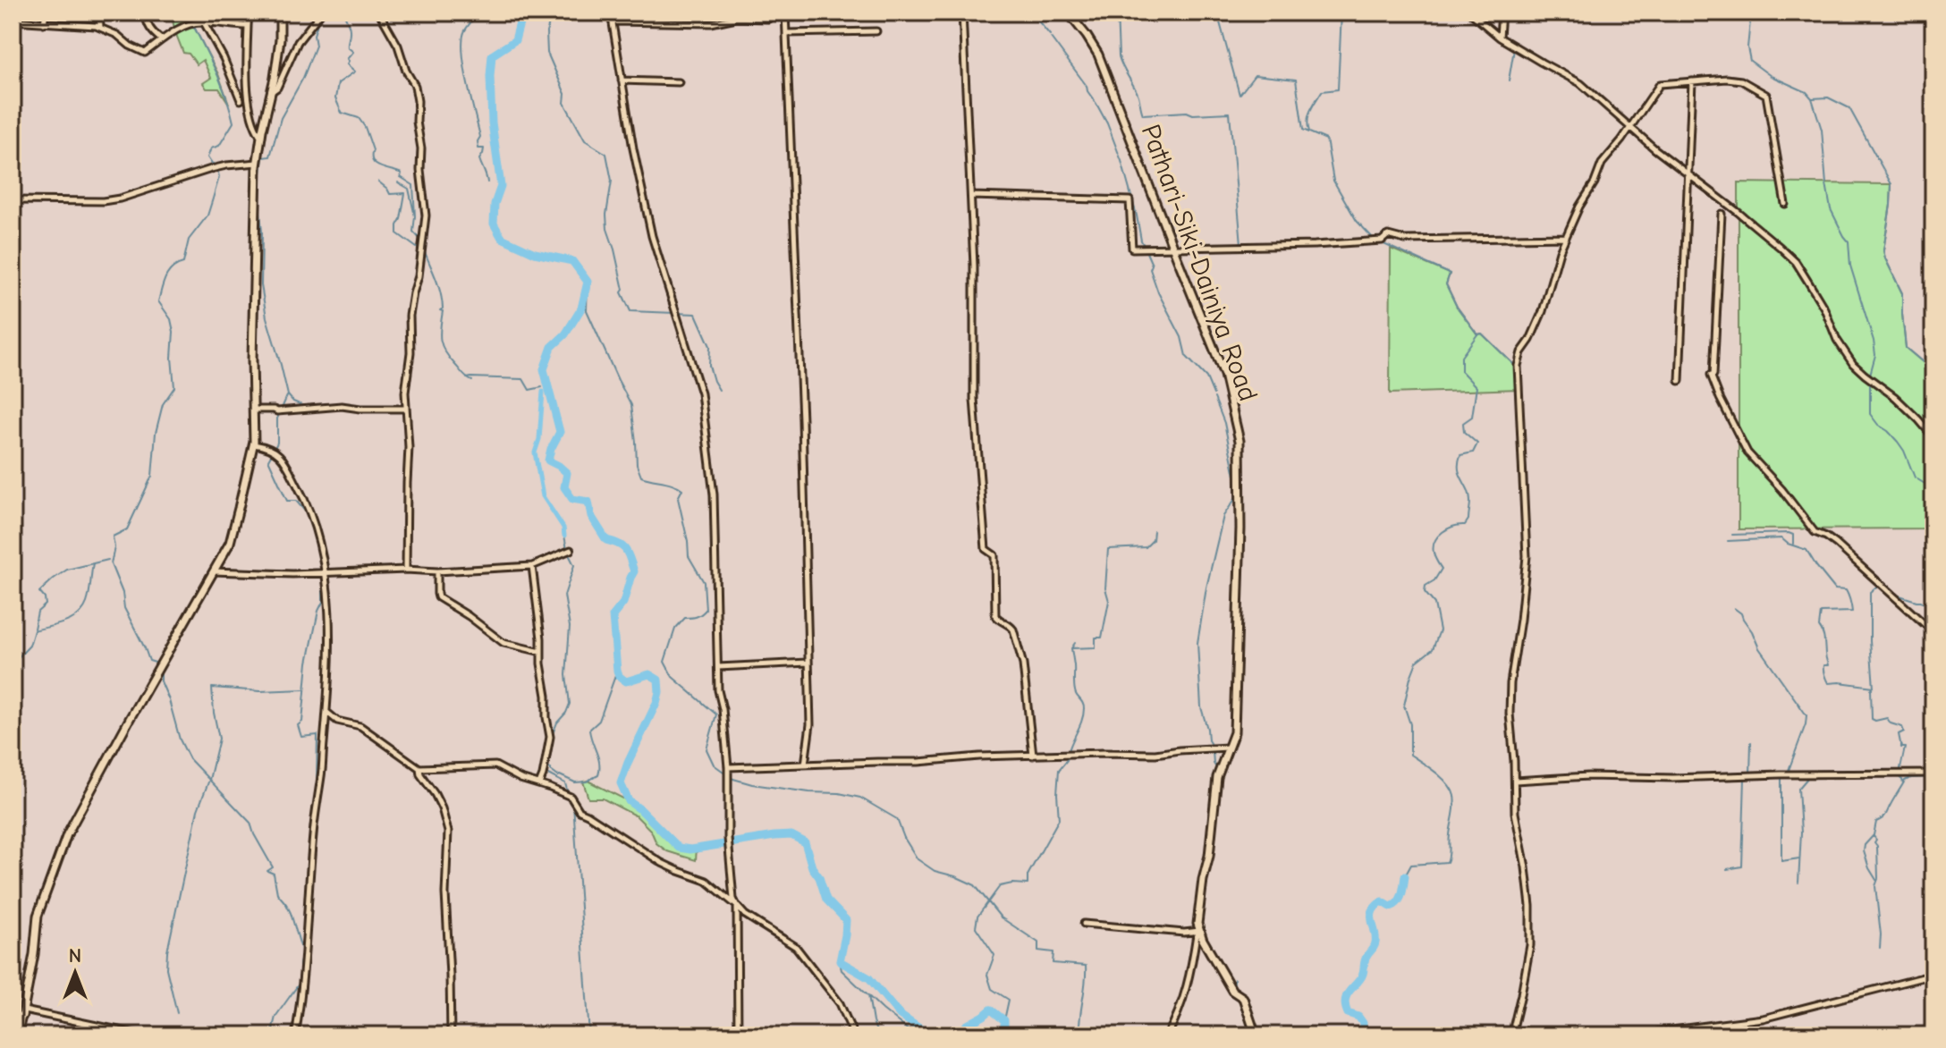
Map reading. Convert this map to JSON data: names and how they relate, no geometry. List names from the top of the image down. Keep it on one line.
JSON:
{"streets":{"main road":["Pathari-Siki-Dainiya Road"]},"north":"top"}
